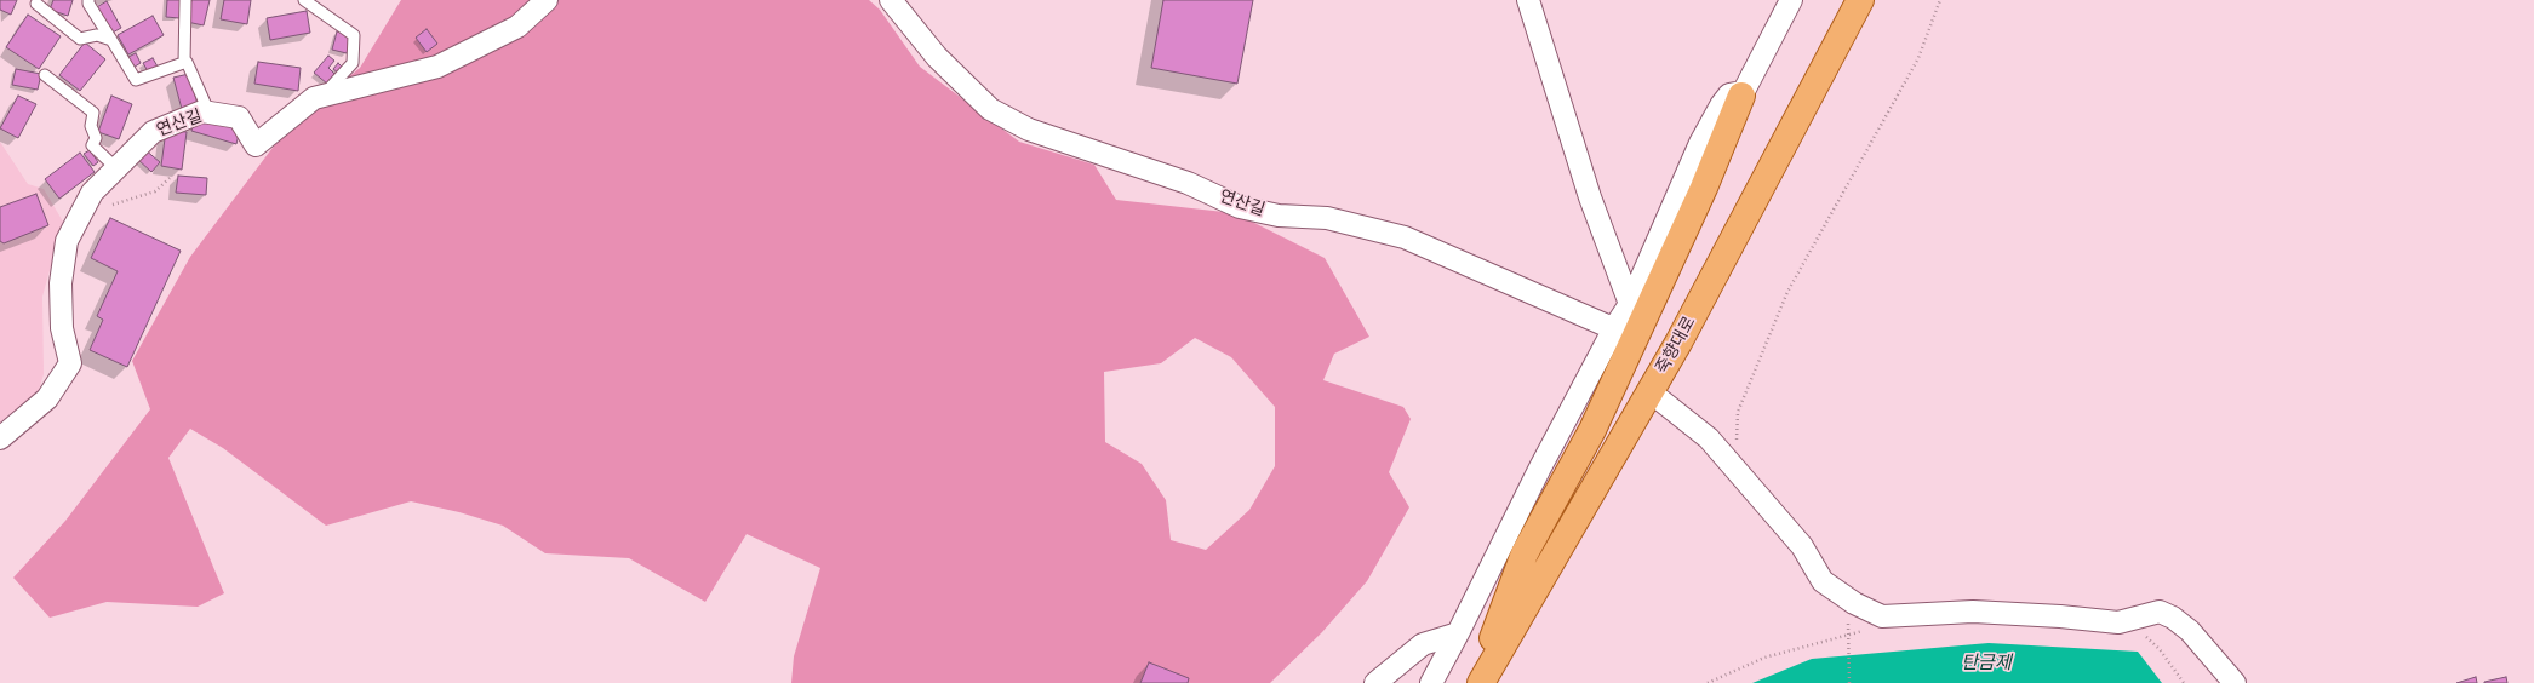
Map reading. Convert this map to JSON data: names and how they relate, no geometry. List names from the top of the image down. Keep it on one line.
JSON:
{"streets":{"main road":["죽향대로"],"street":["연산길"]},"water":["탄금제"]}
